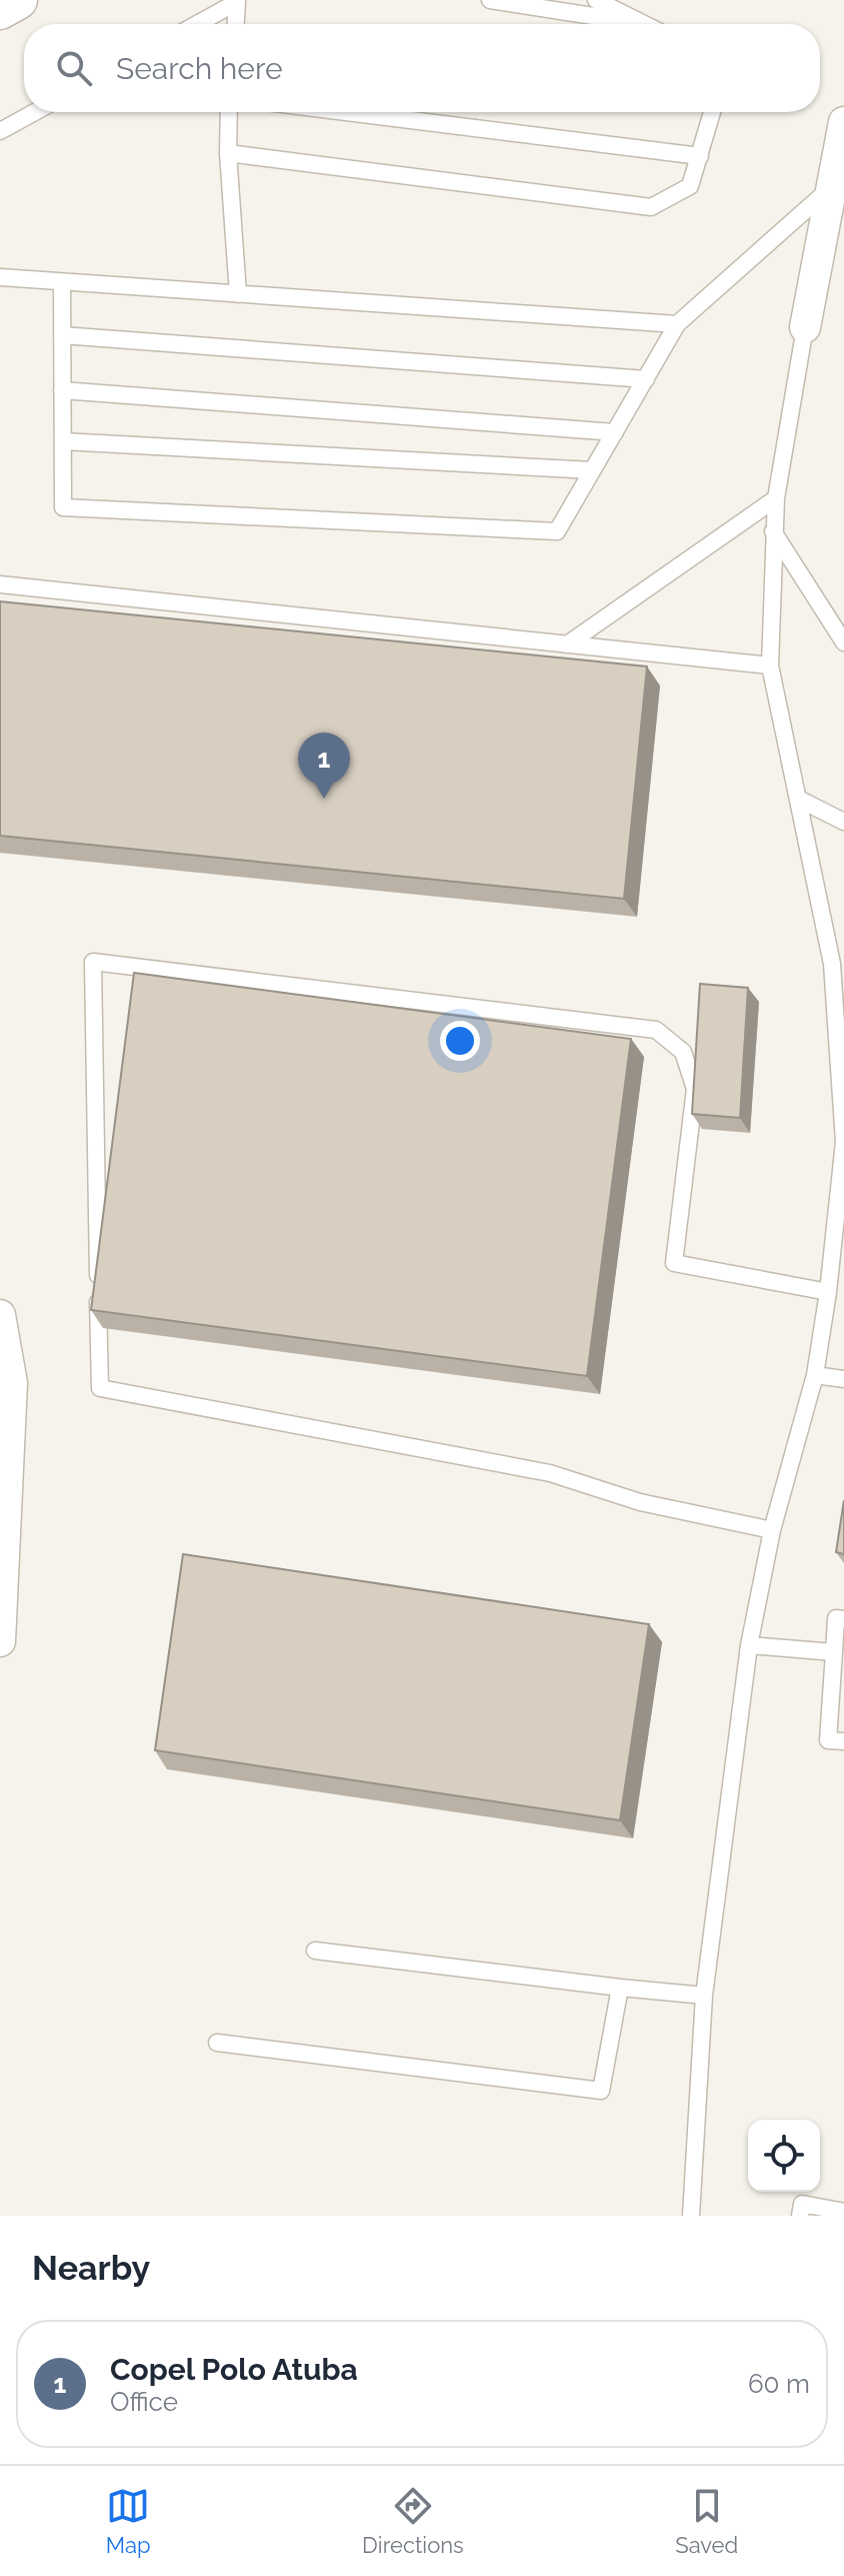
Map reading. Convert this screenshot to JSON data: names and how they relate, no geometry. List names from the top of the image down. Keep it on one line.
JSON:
{"page":{"search":"Search here","pins":"1","heading":"Nearby","list":[{"mark":"1","name":"Copel Polo Atuba","note":"Office","value":"60 m"}],"nav":["Map","Directions","Saved"]}}
